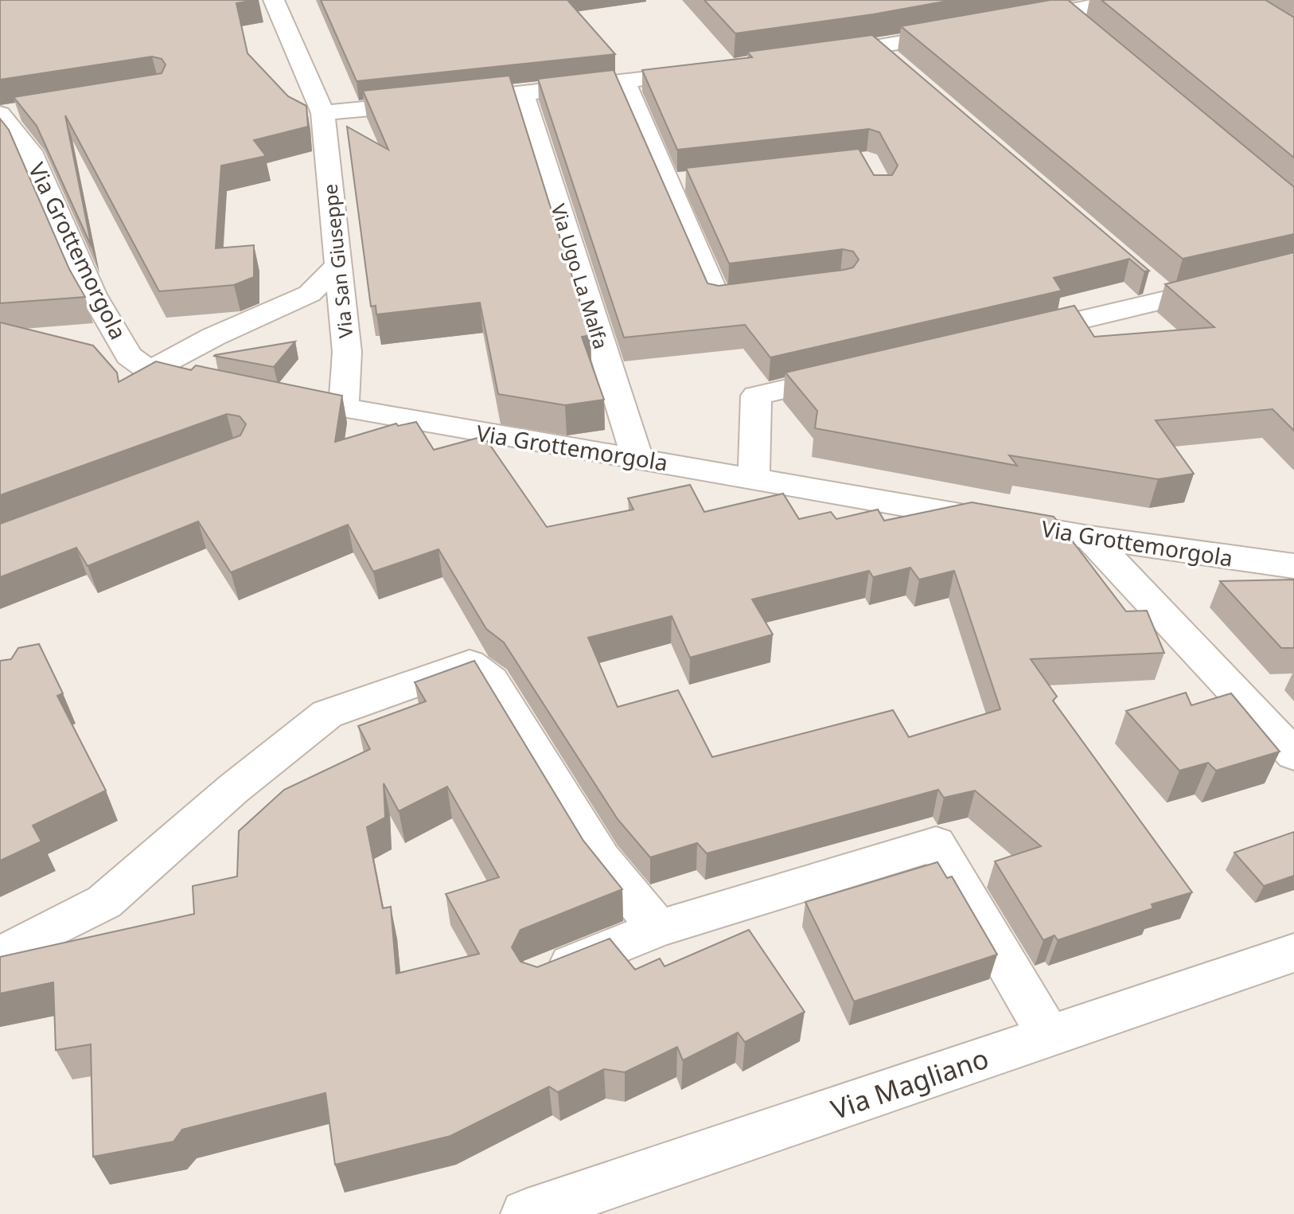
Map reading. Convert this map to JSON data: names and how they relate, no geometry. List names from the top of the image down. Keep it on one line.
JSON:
{"streets":{"street":["Via Grottemorgola","Via San Giuseppe","Via Ugo La Malfa","Via Magliano"]},"crossings":[["Via Grottemorgola","Via San Giuseppe"],["Via Grottemorgola","Via Ugo La Malfa"]]}
